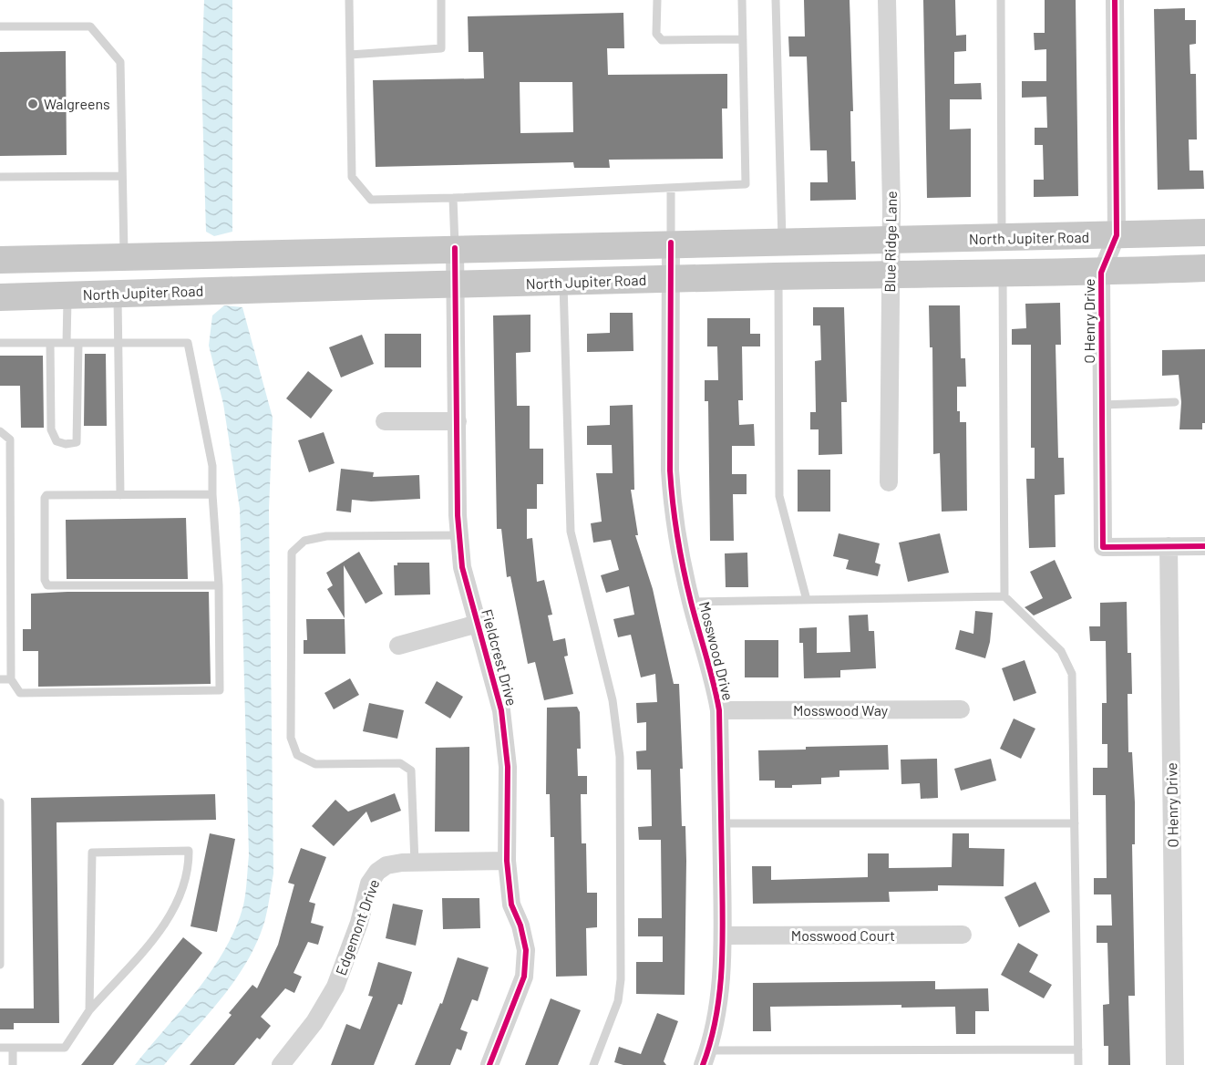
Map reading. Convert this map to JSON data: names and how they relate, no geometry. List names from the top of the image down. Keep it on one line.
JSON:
{"streets":{"main road":["North Jupiter Road"],"street":["Blue Ridge Lane","O Henry Drive","Mosswood Drive","Fieldcrest Drive","Mosswood Way","Edgemont Drive","Mosswood Court"]},"crossings":[["North Jupiter Road","Blue Ridge Lane"],["North Jupiter Road","O Henry Drive"],["North Jupiter Road","Mosswood Drive"],["North Jupiter Road","Fieldcrest Drive"],["Mosswood Drive","Mosswood Way"],["Mosswood Drive","Mosswood Court"],["Fieldcrest Drive","Edgemont Drive"]],"places":["Walgreens"]}
